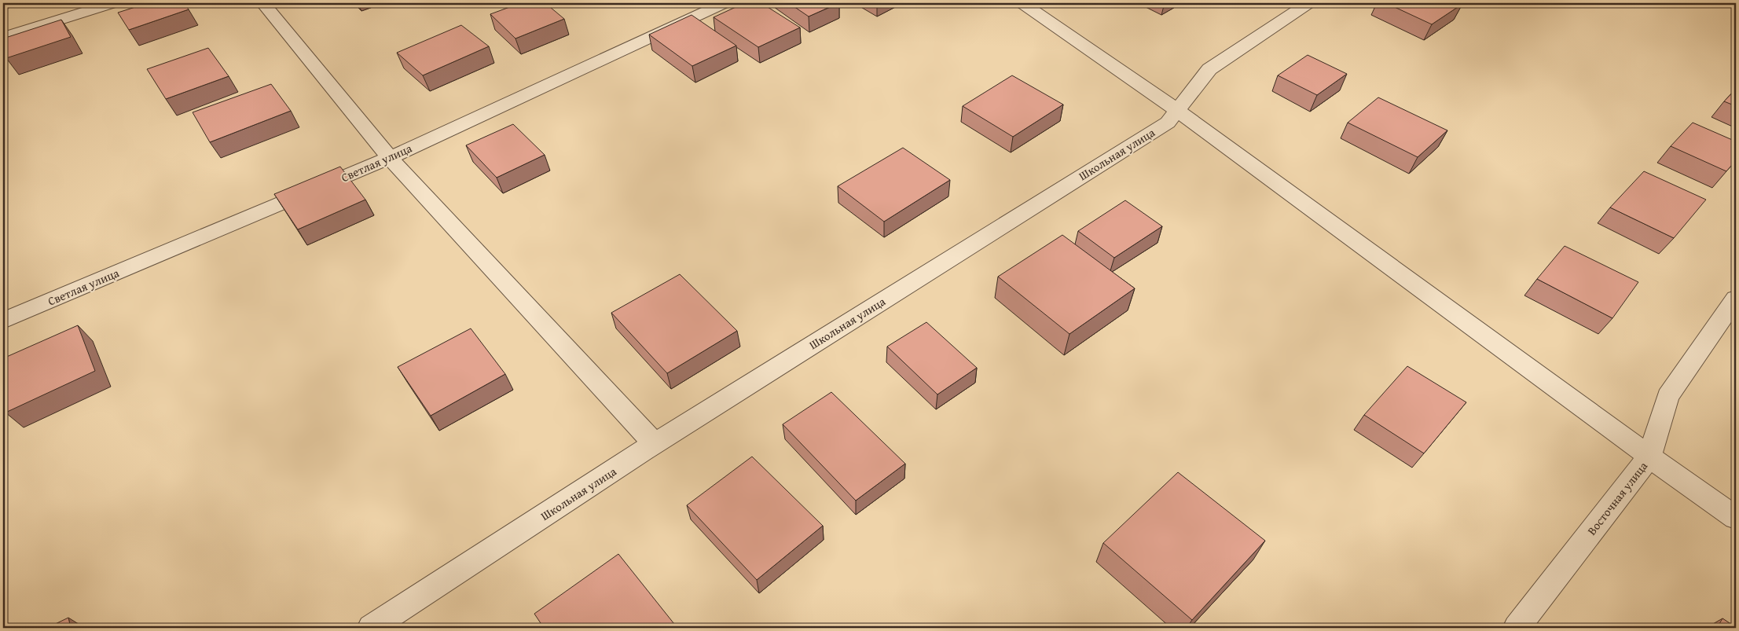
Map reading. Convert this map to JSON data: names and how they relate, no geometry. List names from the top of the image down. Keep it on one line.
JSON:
{"streets":{"street":["Школьная улица","Светлая улица","Восточная улица"]}}
